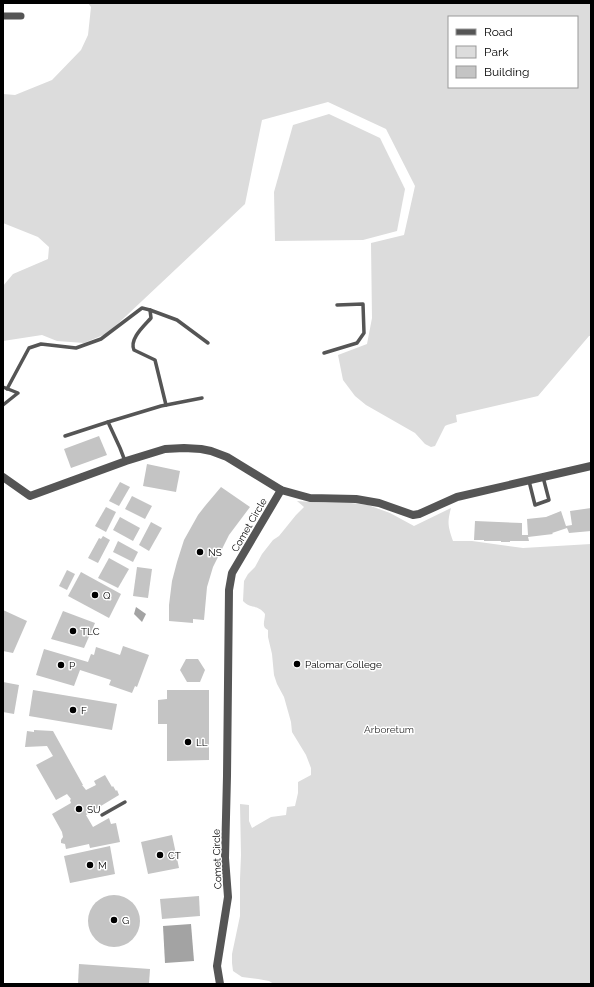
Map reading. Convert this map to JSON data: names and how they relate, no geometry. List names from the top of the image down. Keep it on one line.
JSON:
{"streets":{"street":["Comet Circle"]},"parks":["Arboretum"],"places":["NS","Q","TLC","Palomar College","P","F","LL","SU","CT","M","G"],"legend":["Road","Park","Building"]}
